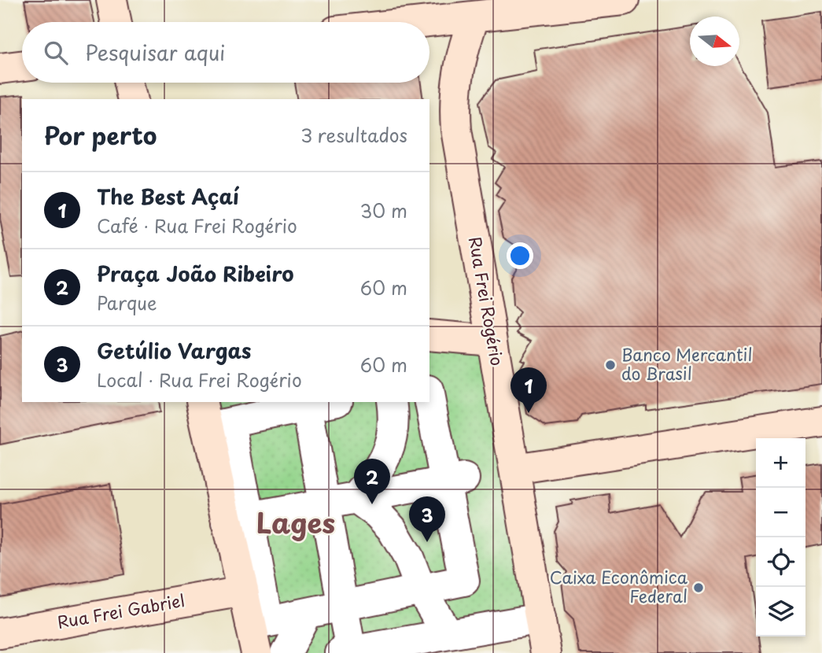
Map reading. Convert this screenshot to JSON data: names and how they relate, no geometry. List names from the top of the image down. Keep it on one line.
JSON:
{"streets":{"main road":["Rua Frei Rogério","Rua Frei Gabriel"]},"districts":["Lages"],"places":["Banco Mercantil do Brasil","Caixa Econômica Federal"],"north":"right","page":{"search":"Pesquisar aqui","heading":["Por perto","3 resultados"],"list":[{"mark":"1","name":"The Best Açaí","note":"Café · Rua Frei Rogério","value":"30 m"},{"mark":"2","name":"Praça João Ribeiro","note":"Parque","value":"60 m"},{"mark":"3","name":"Getúlio Vargas","note":"Local · Rua Frei Rogério","value":"60 m"}],"pins":["1","2","3"],"map_buttons":["+","−"]}}
